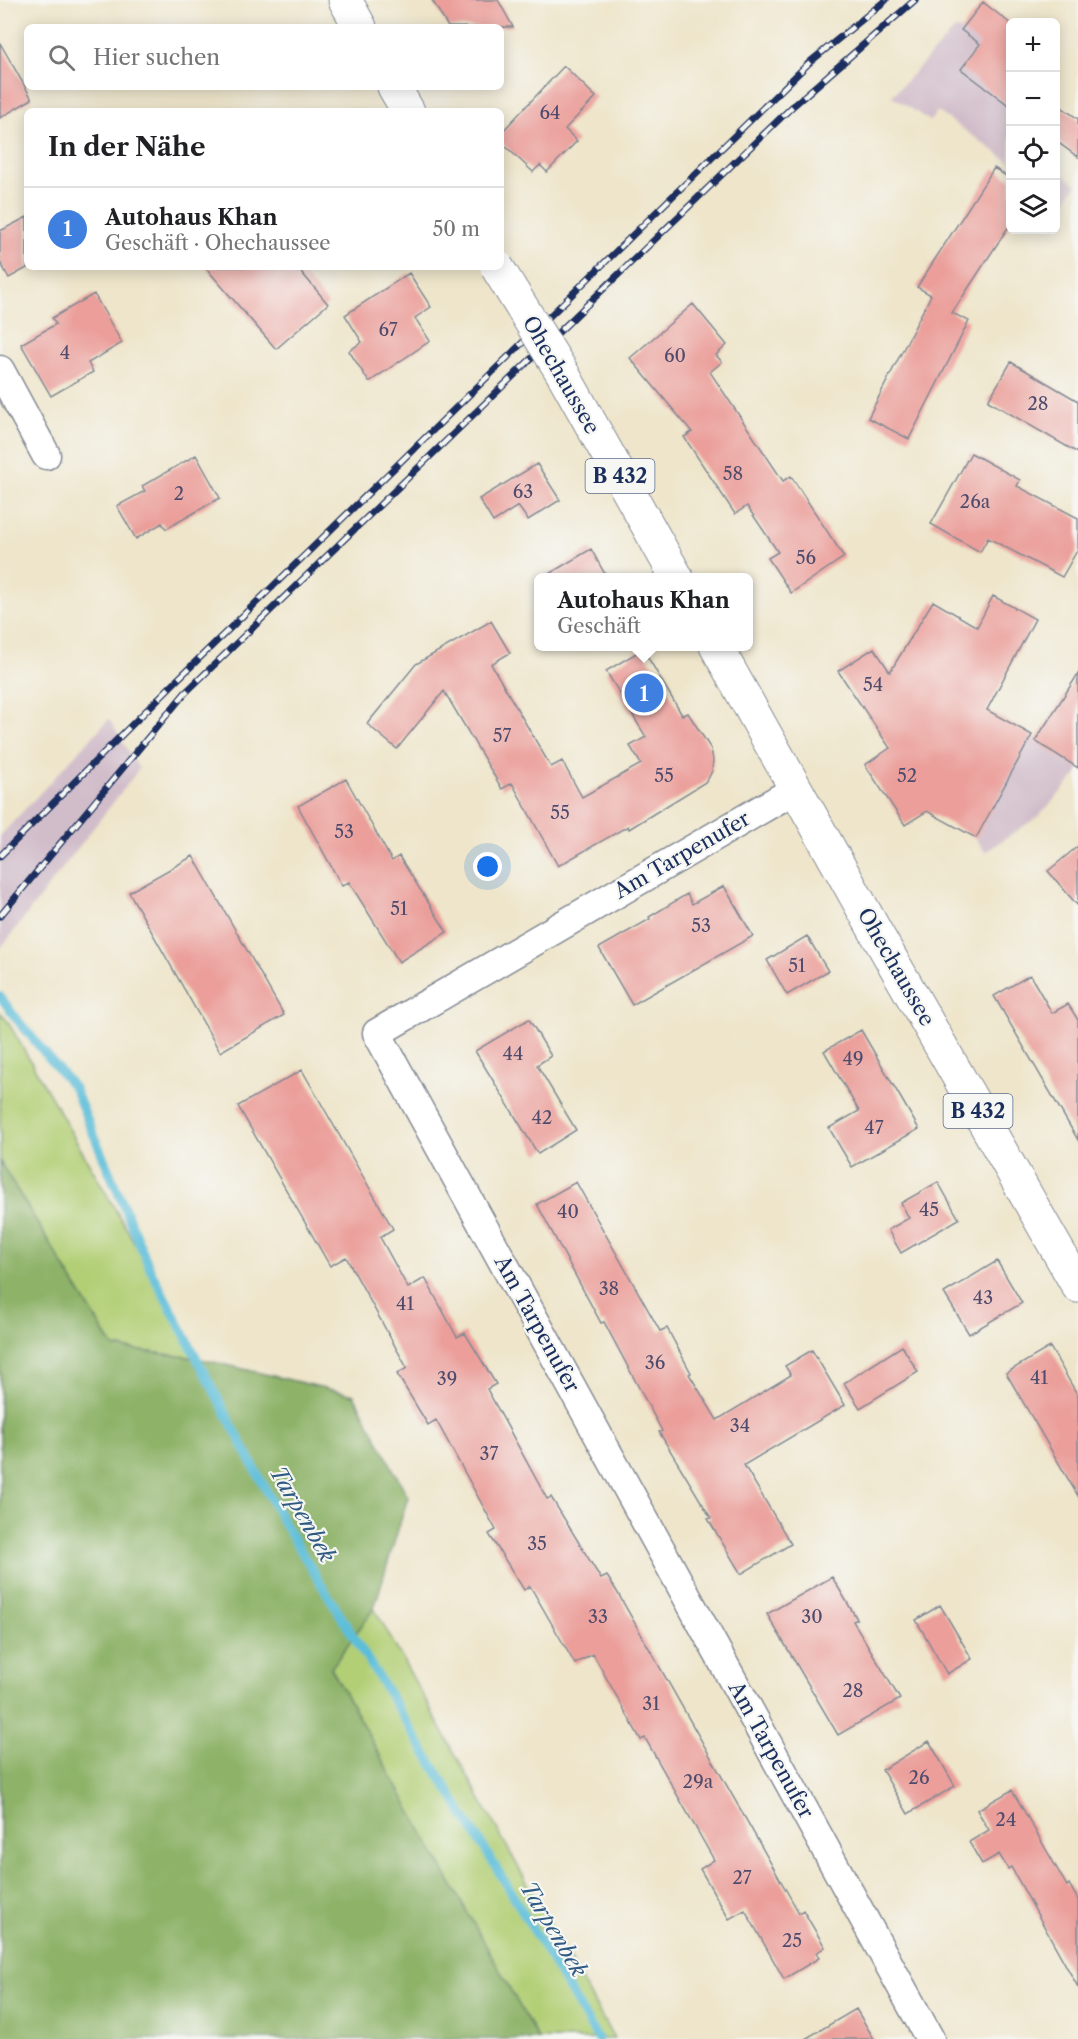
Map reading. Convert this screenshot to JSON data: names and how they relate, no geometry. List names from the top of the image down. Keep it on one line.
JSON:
{"streets":{"main road":["Ohechaussee","B 432"],"street":["Am Tarpenufer"]},"crossings":[["Ohechaussee","Am Tarpenufer"]],"water":["Tarpenbek"],"house_numbers":["64","67","4","60","28","58","63","2","26a","56","54","57","55","52","55","53","51","53","51","44","49","42","47","45","40","38","43","41","36","41","39","34","37","35","33","30","28","31","26","29a","24","27","25"],"page":{"map_buttons":["+","−"],"search":"Hier suchen","heading":"In der Nähe","list":[{"mark":"1","name":"Autohaus Khan","note":"Geschäft · Ohechaussee","value":"50 m"}],"popup":["Autohaus Khan","Geschäft"],"pins":"1"}}
